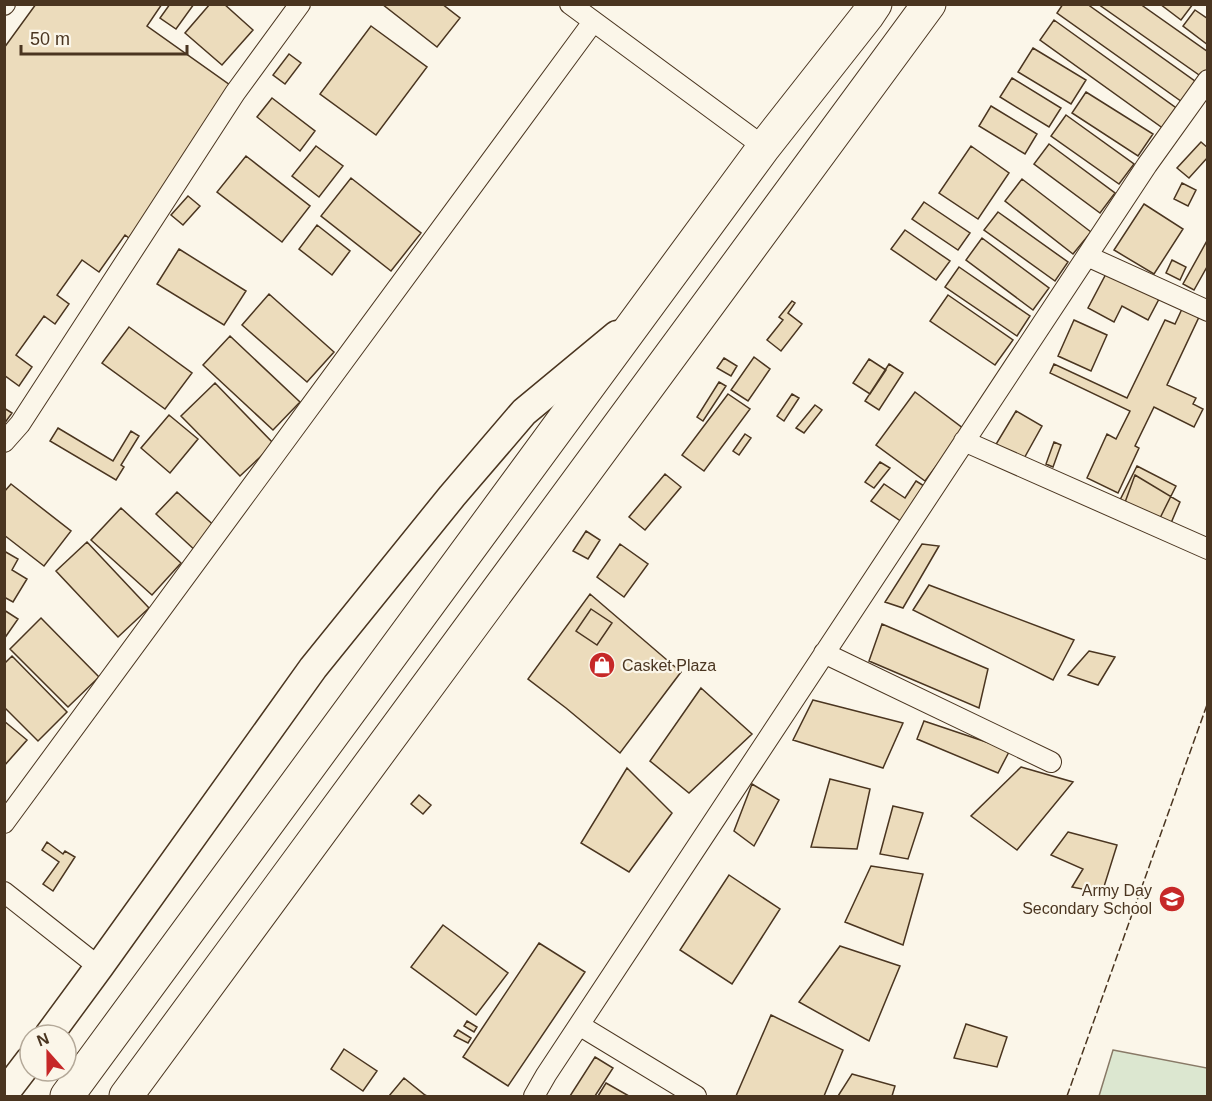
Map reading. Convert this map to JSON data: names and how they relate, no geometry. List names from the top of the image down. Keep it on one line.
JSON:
{"places":{"shop":["Casket Plaza"],"school or university":["Army Day Secondary School"]},"scale_bar":"50 m","north":"top"}
